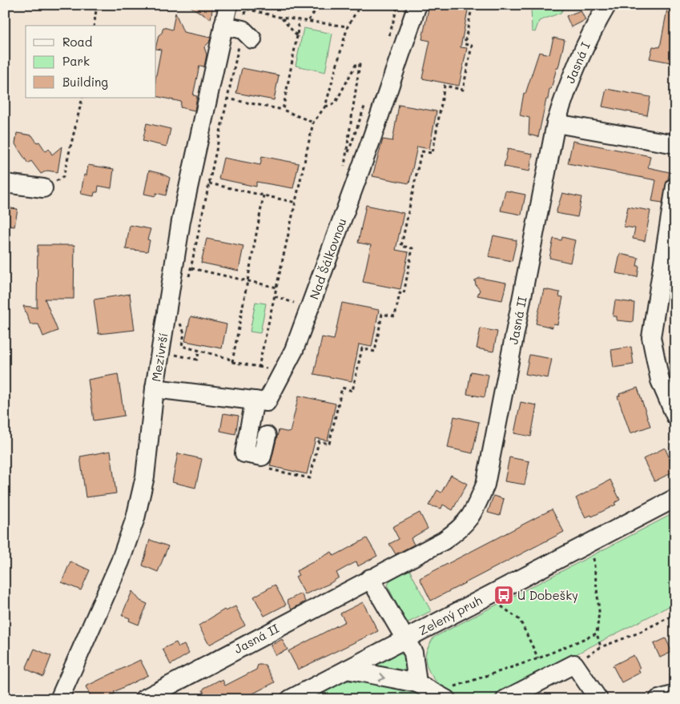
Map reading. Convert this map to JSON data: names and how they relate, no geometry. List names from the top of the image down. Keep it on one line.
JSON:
{"streets":{"street":["Jasná I","Nad Šálkovnou","Jasná II","Mezivrší","Zelený pruh"]},"crossings":[["Jasná I","Jasná II"],["Nad Šálkovnou","Mezivrší"]],"places":{"bus stop":["U Dobešky"]},"legend":["Road","Park","Building"]}
